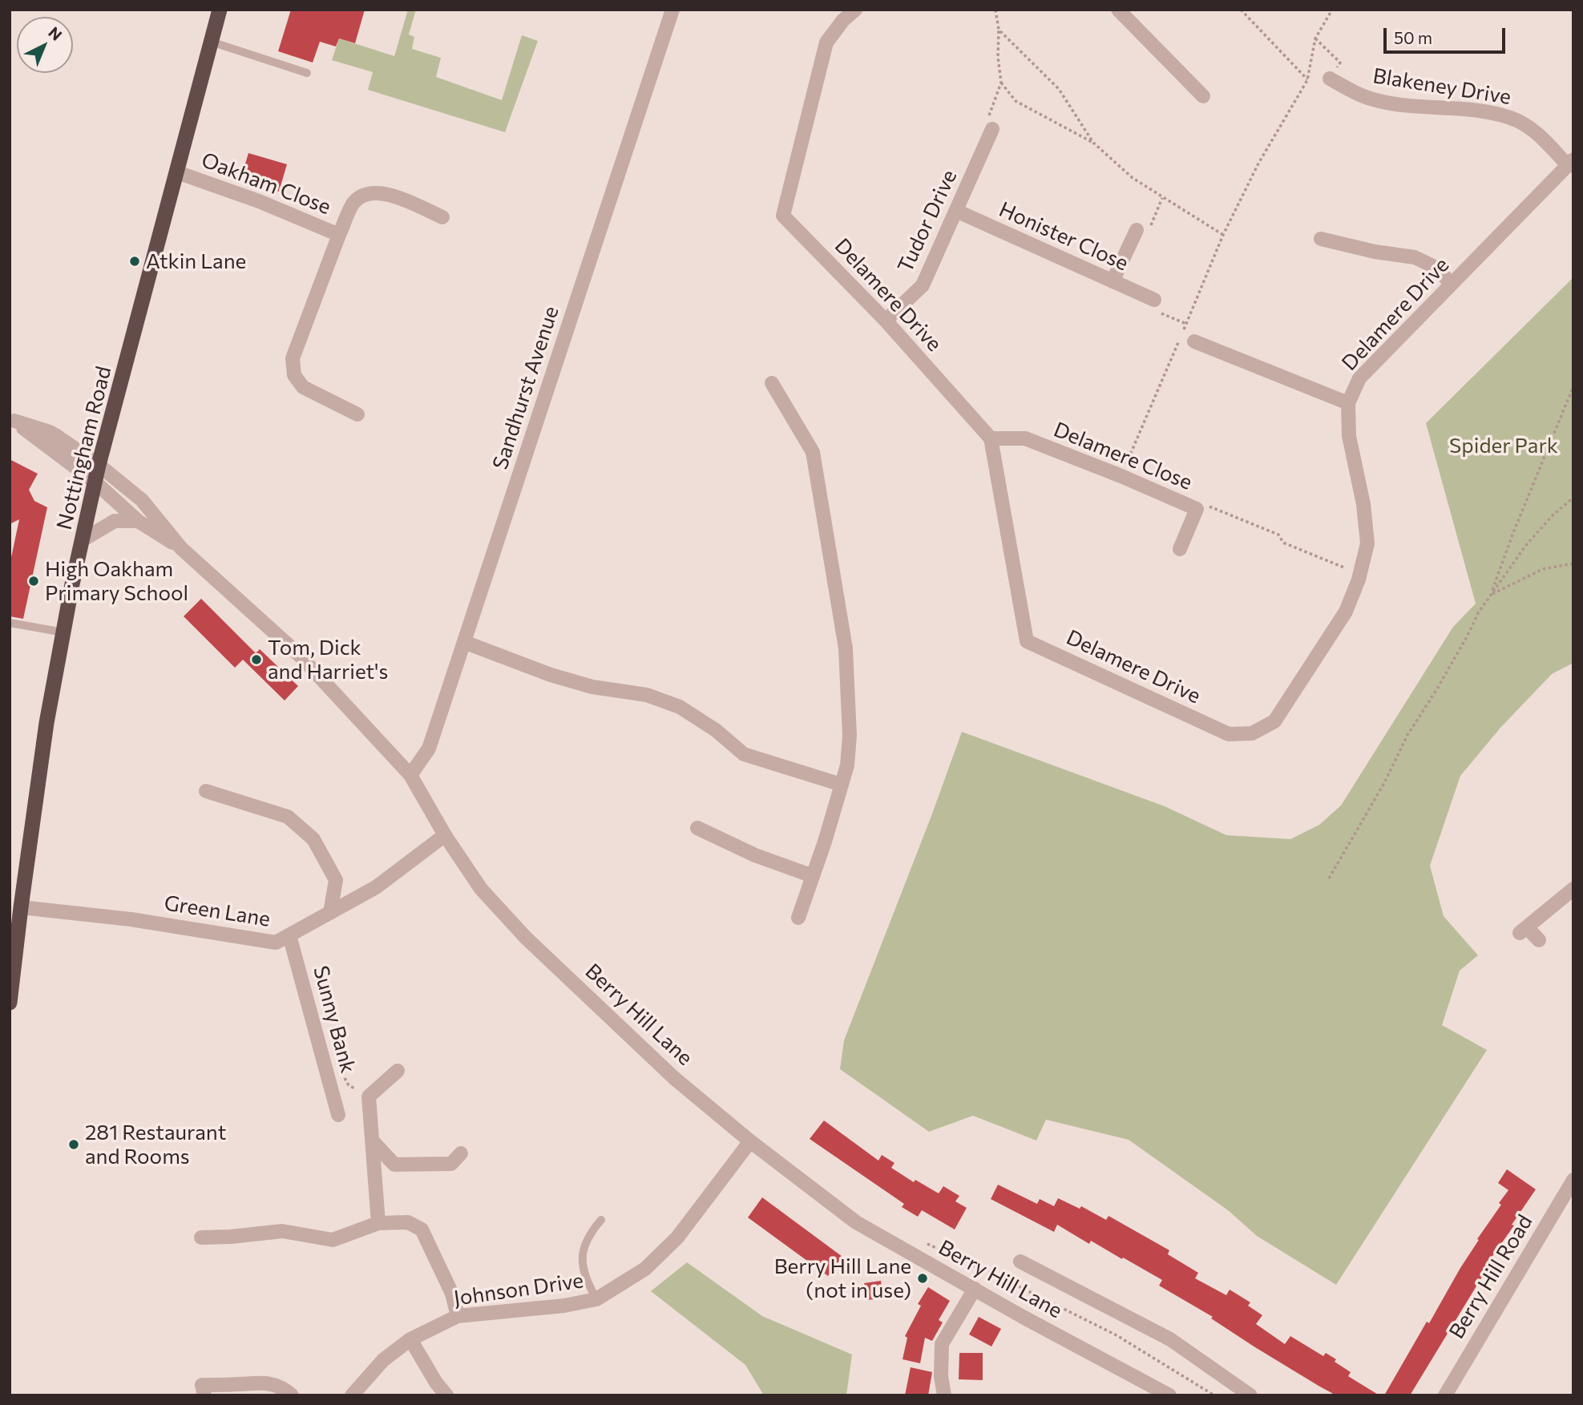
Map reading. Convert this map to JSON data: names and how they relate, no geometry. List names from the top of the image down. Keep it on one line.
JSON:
{"streets":{"highway":["Nottingham Road"],"street":["Blakeney Drive","Oakham Close","Tudor Drive","Honister Close","Delamere Drive","Sandhurst Avenue","Delamere Close","Green Lane","Berry Hill Lane","Sunny Bank","Berry Hill Road","Johnson Drive"]},"crossings":[["Blakeney Drive","Delamere Drive"],["Oakham Close","Nottingham Road"],["Tudor Drive","Honister Close"],["Tudor Drive","Delamere Drive"],["Delamere Drive","Delamere Close"],["Sandhurst Avenue","Berry Hill Lane"],["Nottingham Road","Green Lane"],["Nottingham Road","Berry Hill Lane"],["Green Lane","Berry Hill Lane"],["Green Lane","Sunny Bank"],["Berry Hill Lane","Johnson Drive"]],"parks":["Spider Park"],"places":["Atkin Lane","High Oakham Primary School","Tom, Dick and Harriet's","281 Restaurant and Rooms","Berry Hill Lane (not in use)"],"scale_bar":"50 m","north":"top right"}
